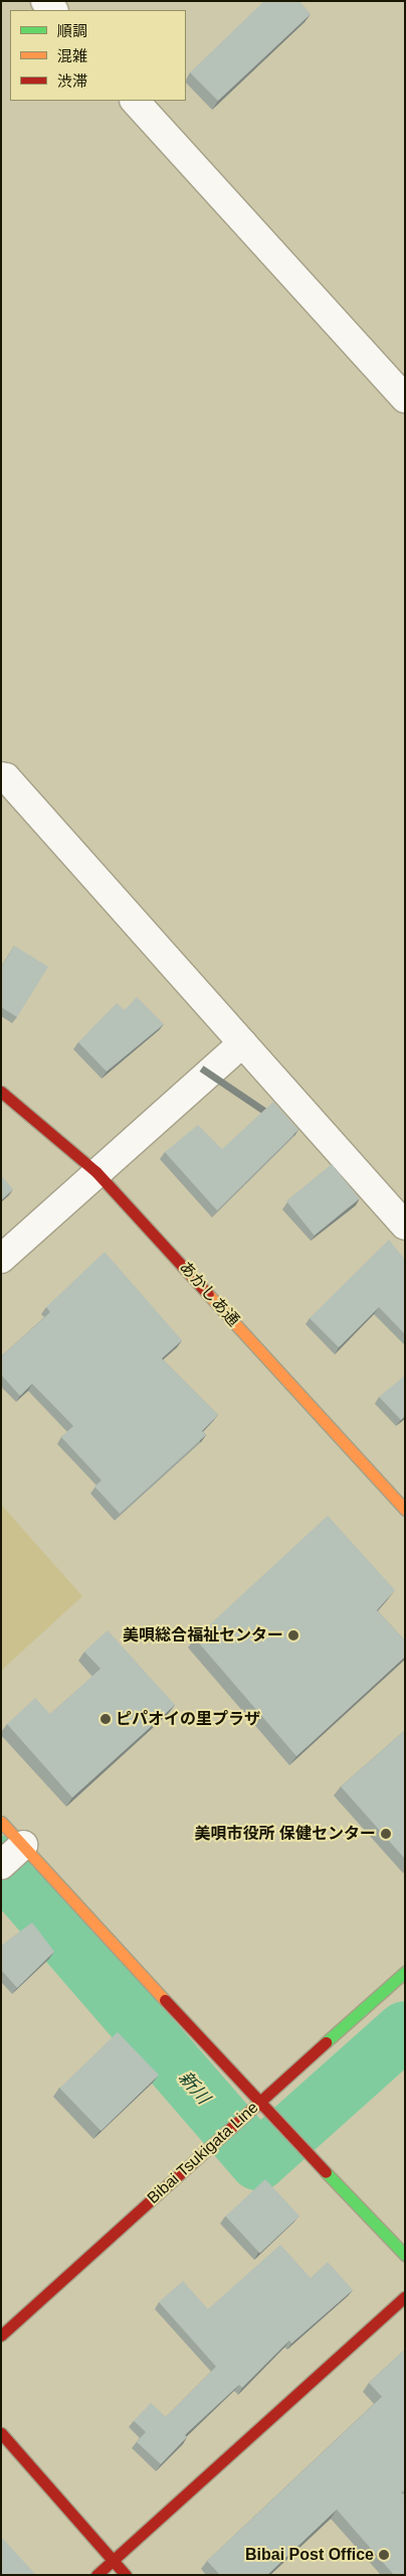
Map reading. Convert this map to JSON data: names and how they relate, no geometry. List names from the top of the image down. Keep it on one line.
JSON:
{"streets":{"street":["あかしあ通","Bibai Tsukigata Line"]},"water":["新川"],"places":["美唄総合福祉センター","ピパオイの里プラザ","美唄市役所 保健センター","Bibai Post Office"],"legend":["順調","混雑","渋滞"]}
